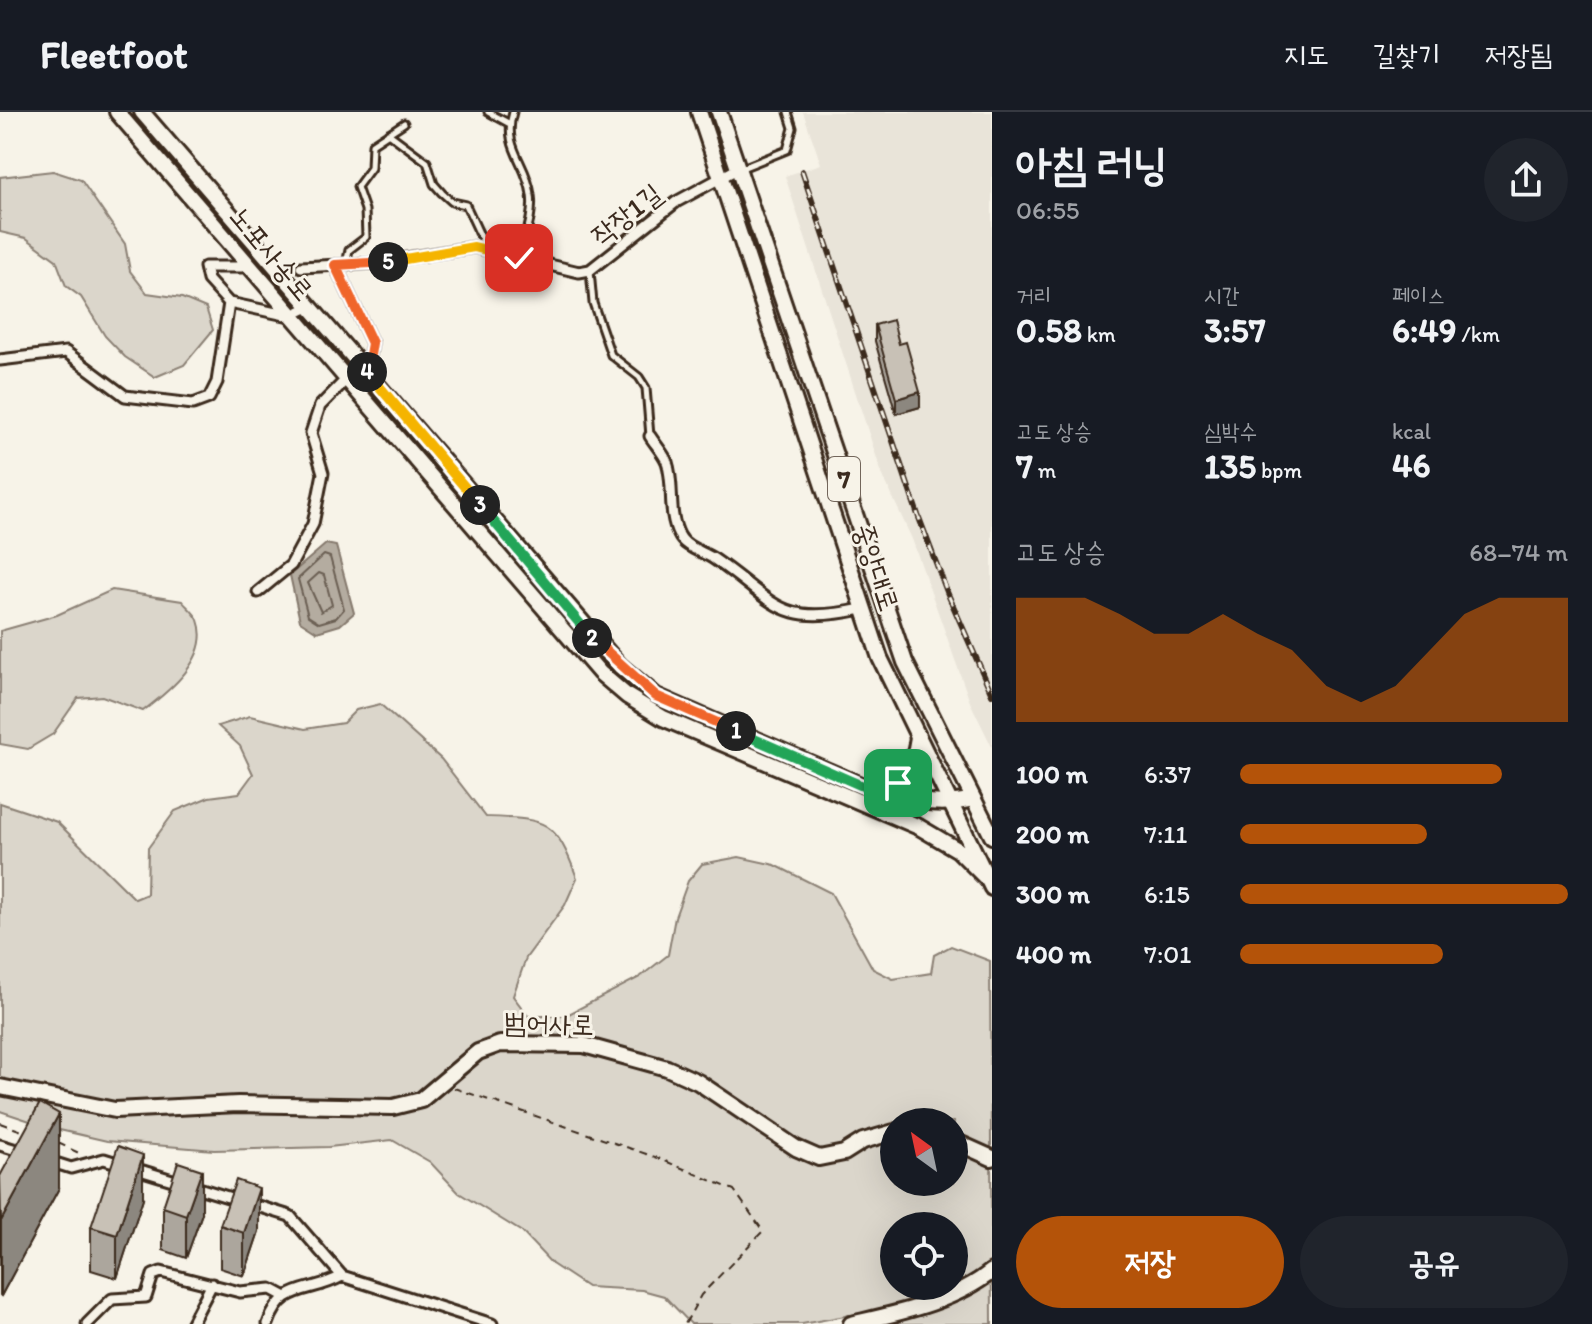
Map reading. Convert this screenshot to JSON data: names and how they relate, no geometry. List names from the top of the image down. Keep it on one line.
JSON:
{"streets":{"main road":["노포사송로","7","중앙대로","범어사로"],"street":["작장1길"]},"crossings":[["작장1길","중앙대로"],["노포사송로","중앙대로"]],"north":"top left","page":{"header":"Fleetfoot","nav":["지도","길찾기","저장됨"],"heading":["아침 러닝","06:55"],"pins":["5","4","3","2","1"],"stats":[["거리","0.58 km"],["시간","3:57"],["페이스","6:49 /km"],["고도 상승","7 m"],["심박수","135 bpm"],["kcal","46"]],"chart":["고도 상승","68–74 m"],"list":[{"name":"100 m","note":"6:37"},{"name":"200 m","note":"7:11"},{"name":"300 m","note":"6:15"},{"name":"400 m","note":"7:01"}],"buttons":["저장","공유"]}}
